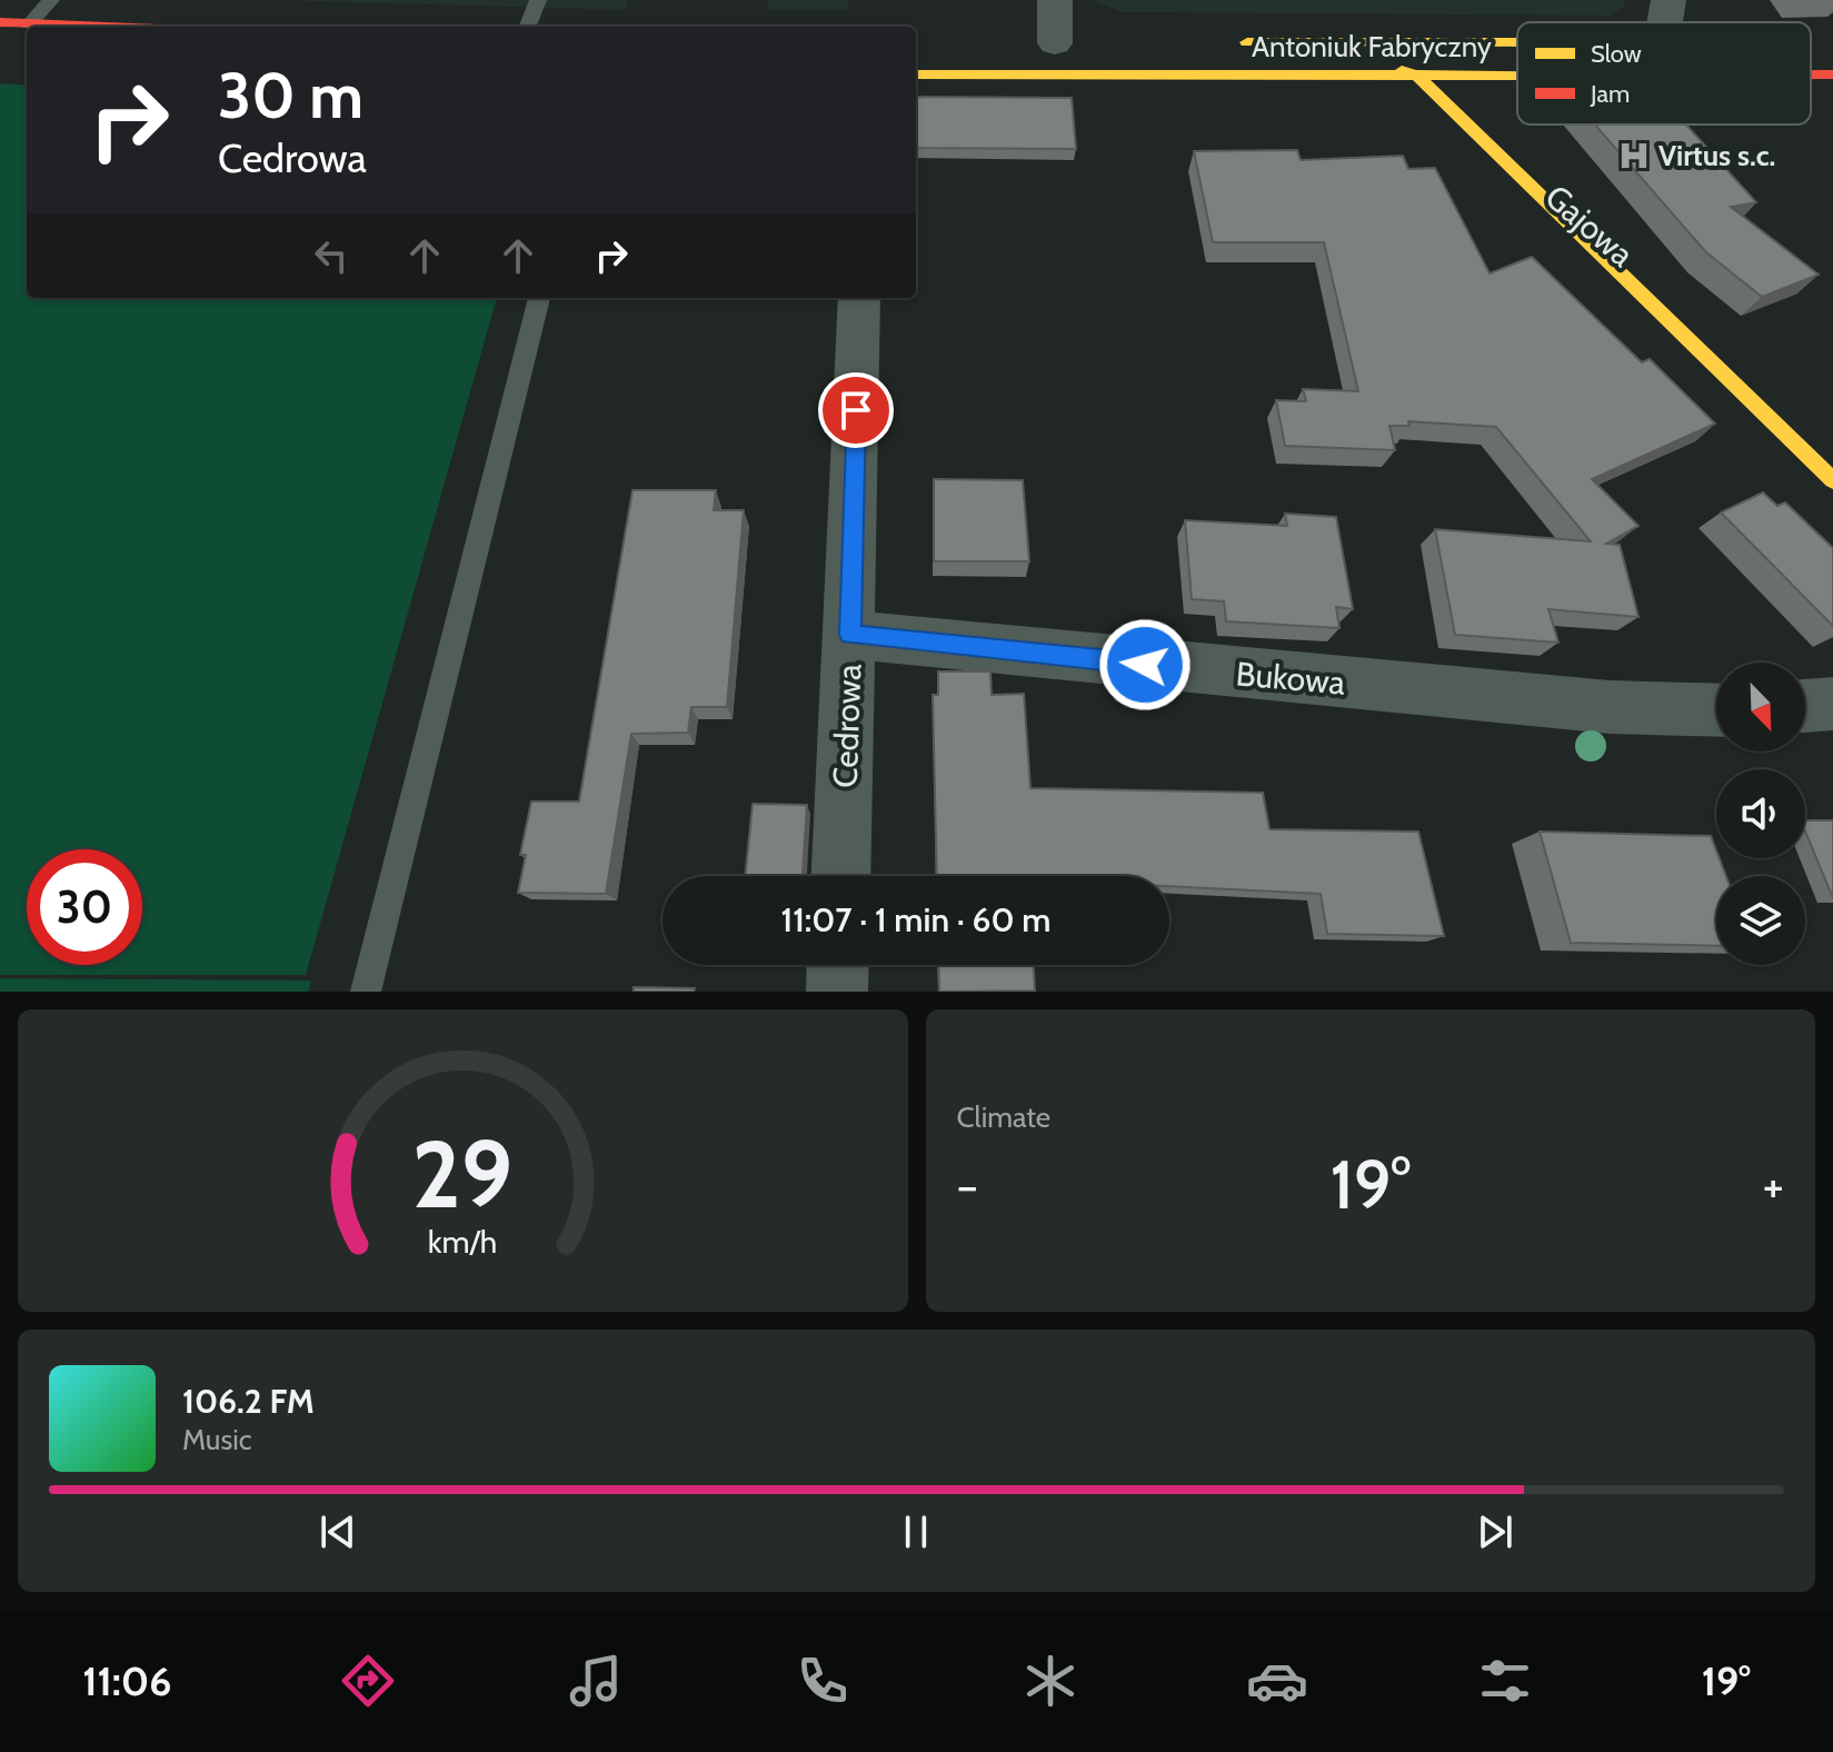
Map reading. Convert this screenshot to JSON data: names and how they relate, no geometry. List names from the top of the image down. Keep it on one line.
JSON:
{"streets":{"main road":["Antoniuk Fabryczny","Gajowa"],"street":["Bukowa","Cedrowa"]},"crossings":[["Antoniuk Fabryczny","Gajowa"],["Bukowa","Cedrowa"]],"places":{"hospital":["Virtus s.c."]},"legend":["Slow","Jam"],"north":"bottom right","page":{"turn":["30 m","Cedrowa"],"limit":"30","trip":"11:07 · 1 min · 60 m","tile":"Climate","heat":["−","19°","+"],"song":["106.2 FM","Music"],"tabs":["11:06","19°"],"gauge":["29","km/h"]}}
